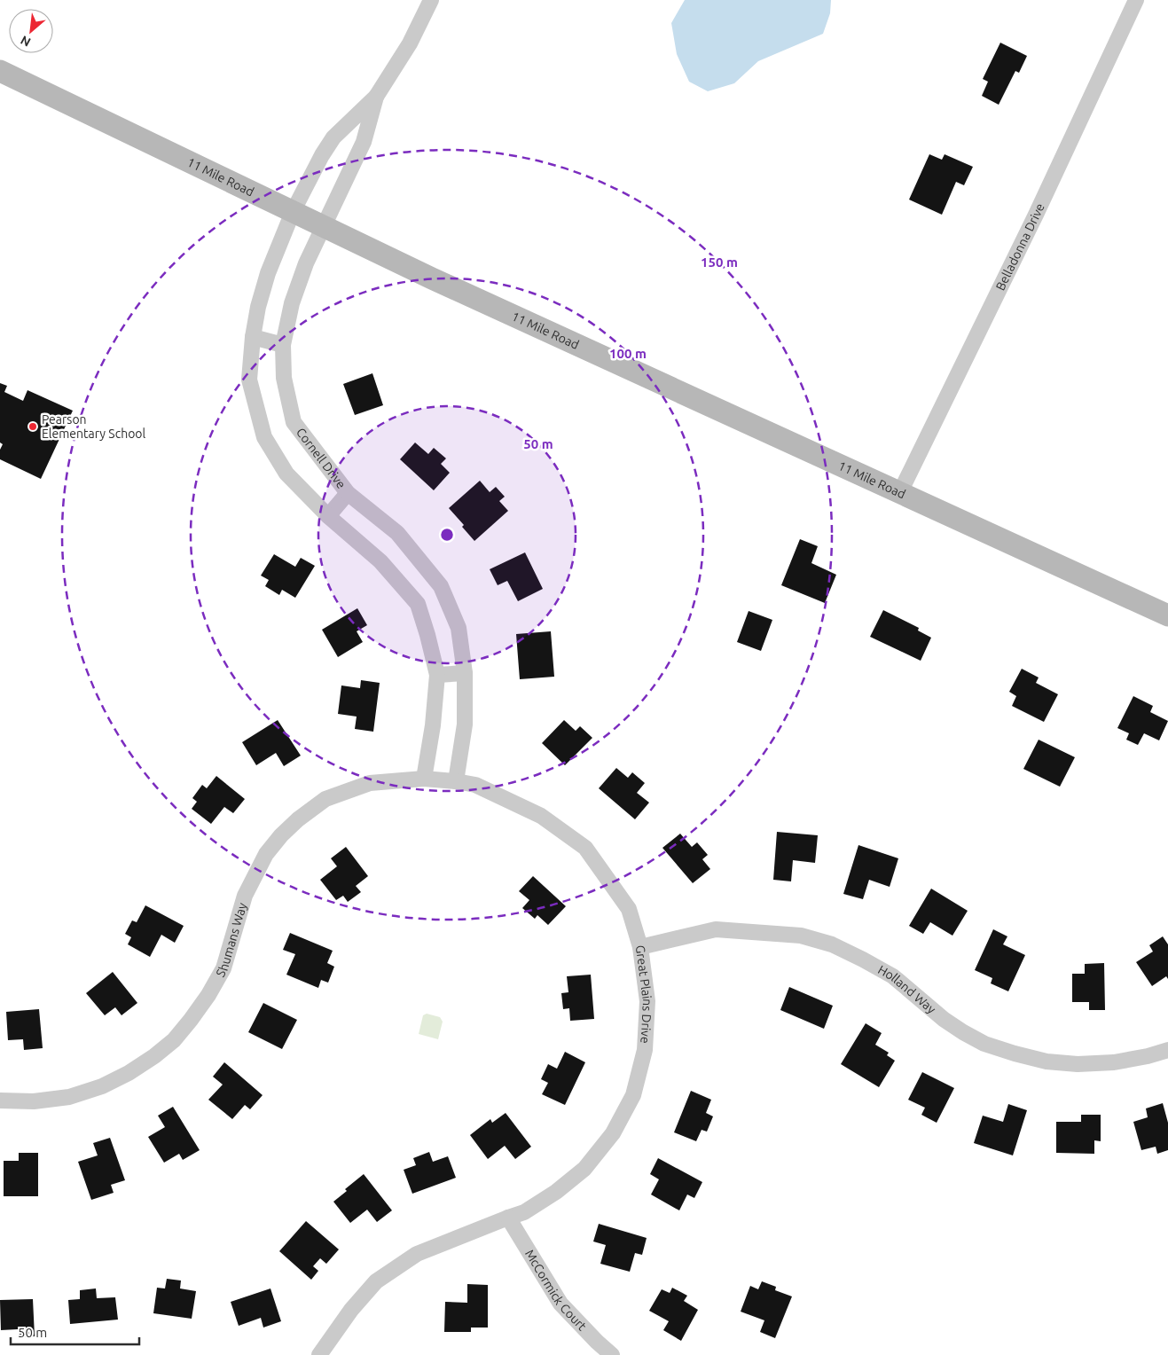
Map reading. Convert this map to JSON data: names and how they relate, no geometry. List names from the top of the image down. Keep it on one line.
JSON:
{"streets":{"street":["11 Mile Road","Belladonna Drive","Cornell Drive","Shumans Way","Holland Way","Great Plains Drive","McCormick Court"]},"crossings":[["11 Mile Road","Belladonna Drive"],["11 Mile Road","Cornell Drive"],["Cornell Drive","Shumans Way"],["Cornell Drive","Great Plains Drive"],["Shumans Way","Great Plains Drive"],["Holland Way","Great Plains Drive"],["Great Plains Drive","McCormick Court"]],"places":["Pearson Elementary School"],"scale_bar":"50 m","north":"bottom left","rings":["150 m","100 m","50 m"]}
